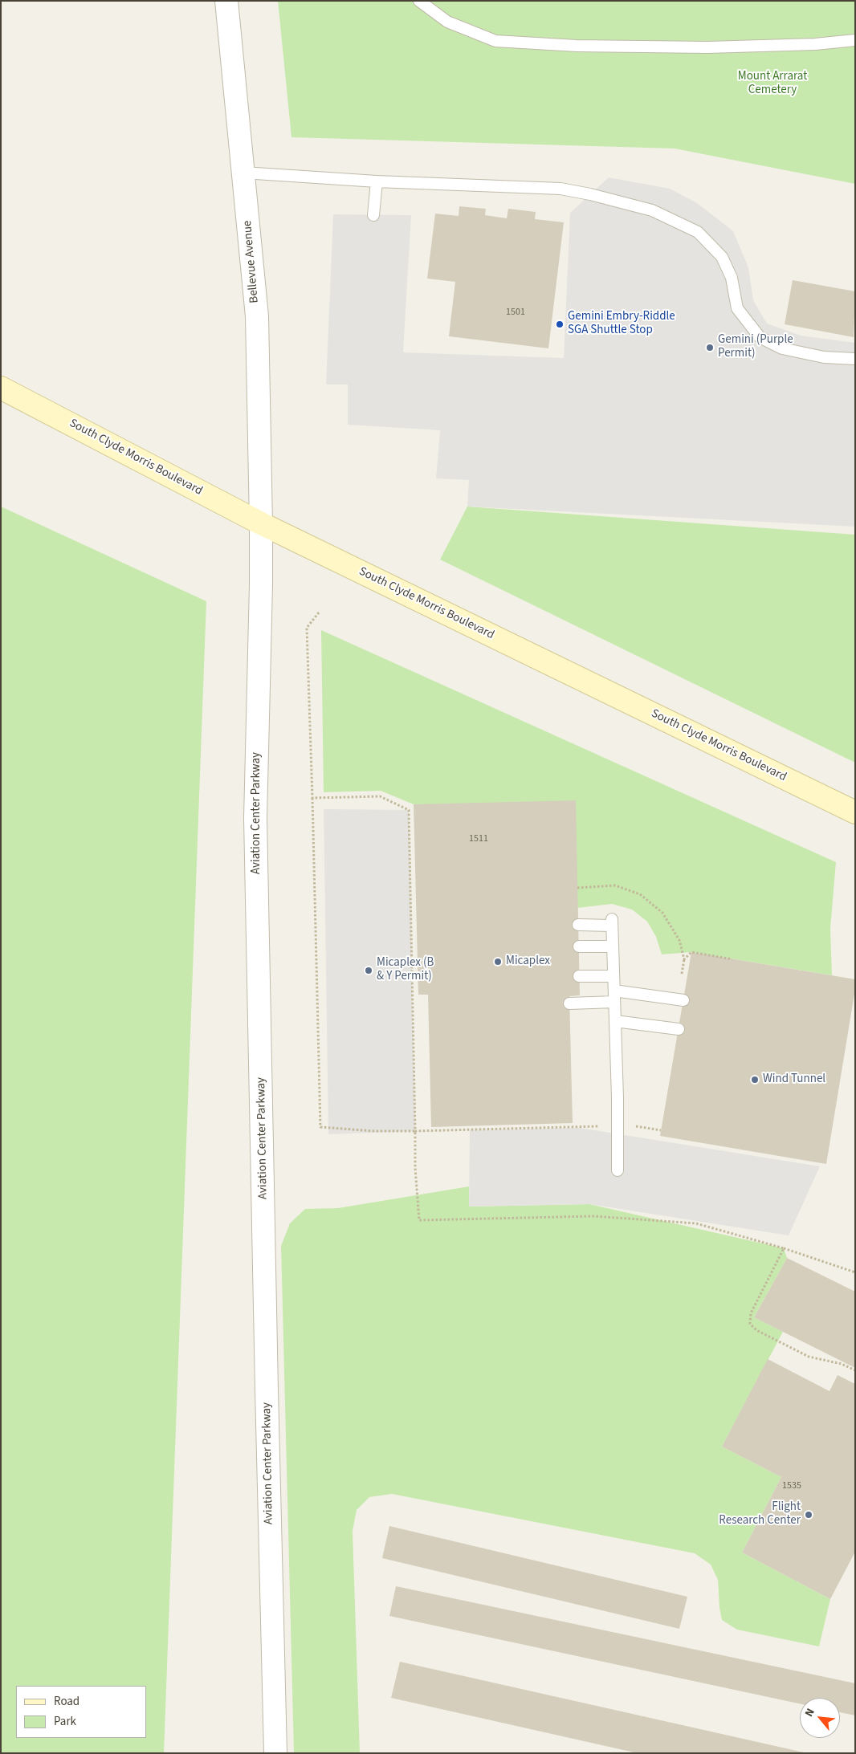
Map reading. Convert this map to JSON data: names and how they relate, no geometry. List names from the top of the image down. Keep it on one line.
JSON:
{"streets":{"main road":["South Clyde Morris Boulevard"],"street":["Bellevue Avenue","Aviation Center Parkway"]},"crossings":[["Bellevue Avenue","South Clyde Morris Boulevard"],["Bellevue Avenue","Aviation Center Parkway"],["South Clyde Morris Boulevard","Aviation Center Parkway"]],"parks":["Mount Arrarat Cemetery"],"places":["Gemini Embry-Riddle SGA Shuttle Stop","Gemini (Purple Permit)","Micaplex","Micaplex (B & Y Permit)","Wind Tunnel","Flight Research Center"],"house_numbers":["1501","1511","1535"],"legend":["Road","Park"],"north":"top left"}
